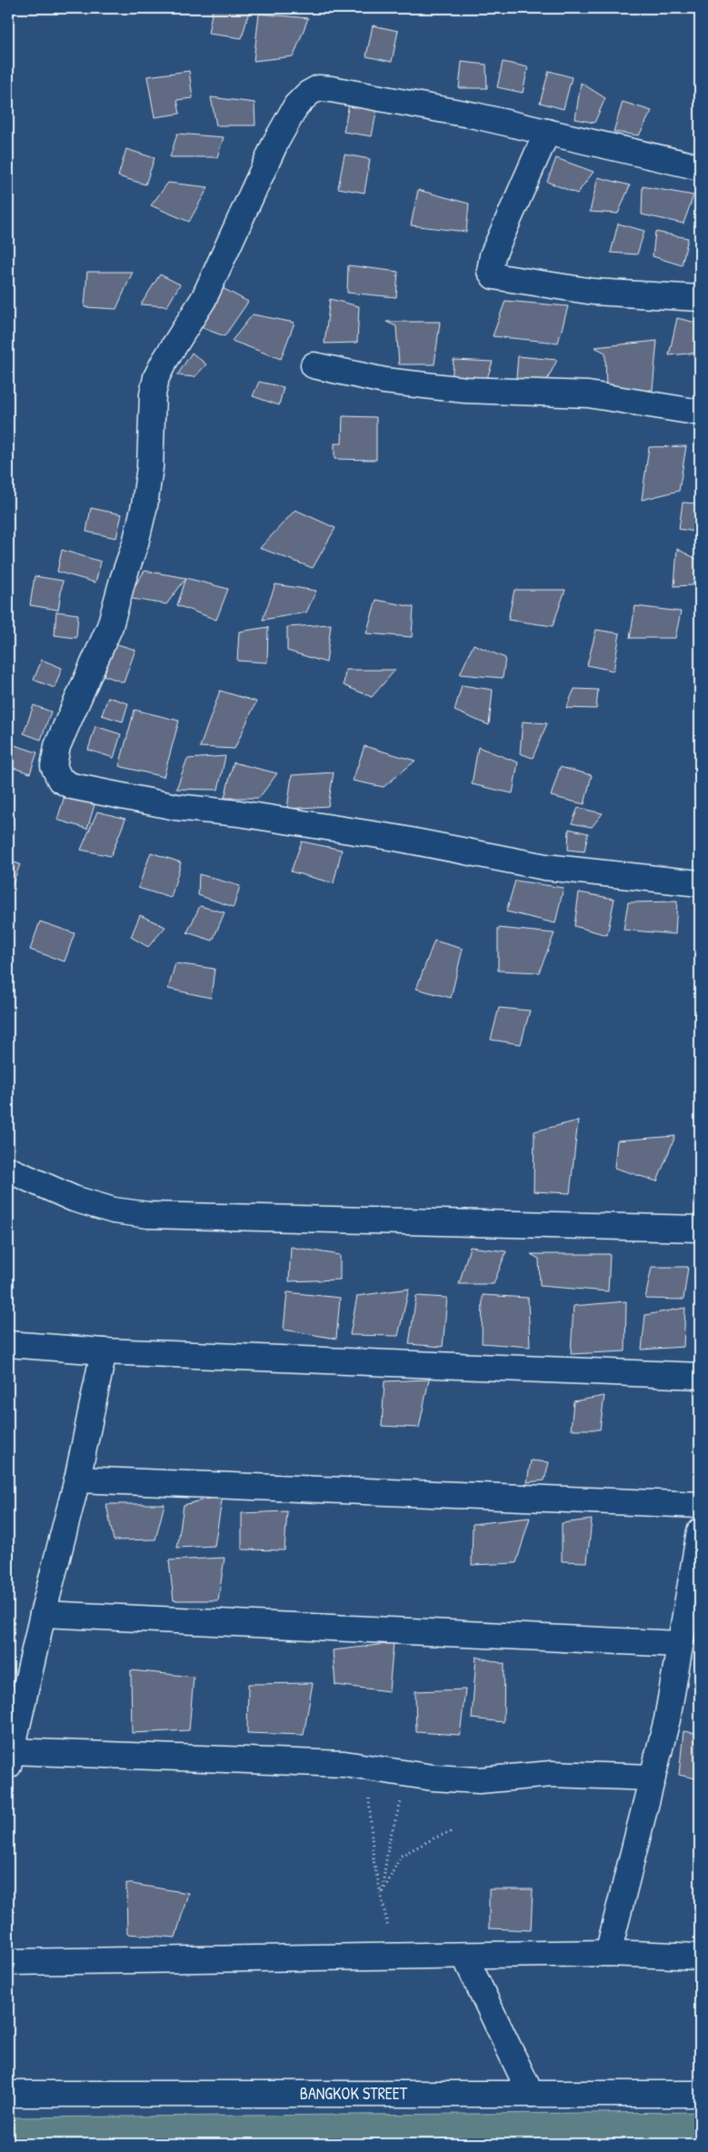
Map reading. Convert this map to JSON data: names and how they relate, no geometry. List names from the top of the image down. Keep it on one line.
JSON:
{"streets":{"street":["BANGKOK STREET"]}}
